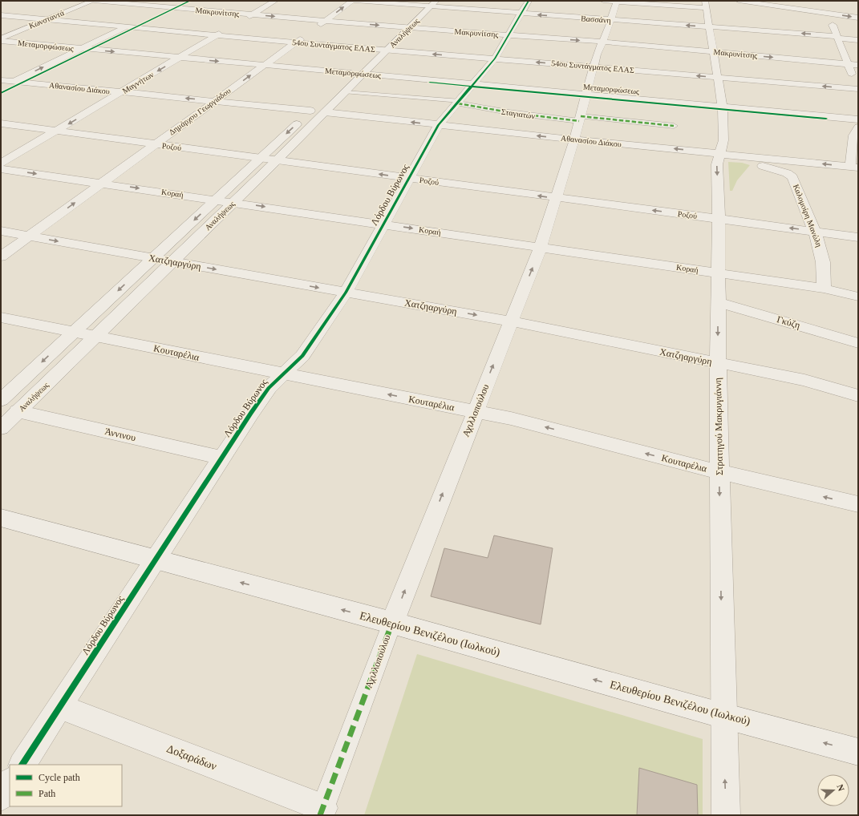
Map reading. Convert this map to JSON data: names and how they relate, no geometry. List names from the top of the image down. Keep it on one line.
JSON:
{"streets":{"street":["Μακρυνίτσης","Κωνσταντά","Βασσάνη","Αναλήψεως","Μεταμορφώσεως","54ου Συντάγματος ΕΛΑΣ","Μαγνήτων","Αθανασίου Διάκου","Δημάρχου Γεωργιάδου","Σταγιατών","Ροζού","Κοραή","Λόρδου Βύρωνος","Καλομοίρη Μανώλη","Χατζηαργύρη","Γκύζη","Κουταρέλια","Αχιλλοπούλου","Στρατηγού Μακρυγιάννη","Άννινου","Ελευθερίου Βενιζέλου (Ιωλκού)","Δοξαράδων"]},"crossings":[["Μακρυνίτσης","Κωνσταντά"],["Μακρυνίτσης","Αναλήψεως"],["Μακρυνίτσης","Μαγνήτων"],["Μακρυνίτσης","Δημάρχου Γεωργιάδου"],["Μακρυνίτσης","Λόρδου Βύρωνος"],["Μακρυνίτσης","Αχιλλοπούλου"],["Μακρυνίτσης","Στρατηγού Μακρυγιάννη"],["Κωνσταντά","54ου Συντάγματος ΕΛΑΣ"],["Βασσάνη","Αναλήψεως"],["Βασσάνη","Λόρδου Βύρωνος"],["Βασσάνη","Αχιλλοπούλου"],["Βασσάνη","Στρατηγού Μακρυγιάννη"],["Αναλήψεως","Μεταμορφώσεως"],["Αναλήψεως","54ου Συντάγματος ΕΛΑΣ"],["Αναλήψεως","Αθανασίου Διάκου"],["Αναλήψεως","Σταγιατών"],["Αναλήψεως","Ροζού"],["Αναλήψεως","Κοραή"],["Αναλήψεως","Χατζηαργύρη"],["Αναλήψεως","Κουταρέλια"],["Αναλήψεως","Άννινου"],["Μεταμορφώσεως","Μαγνήτων"],["Μεταμορφώσεως","Δημάρχου Γεωργιάδου"],["Μεταμορφώσεως","Λόρδου Βύρωνος"],["Μεταμορφώσεως","Αχιλλοπούλου"],["Μεταμορφώσεως","Στρατηγού Μακρυγιάννη"],["54ου Συντάγματος ΕΛΑΣ","Μαγνήτων"],["54ου Συντάγματος ΕΛΑΣ","Δημάρχου Γεωργιάδου"],["54ου Συντάγματος ΕΛΑΣ","Λόρδου Βύρωνος"],["54ου Συντάγματος ΕΛΑΣ","Αχιλλοπούλου"],["54ου Συντάγματος ΕΛΑΣ","Στρατηγού Μακρυγιάννη"],["Μαγνήτων","Αθανασίου Διάκου"],["Μαγνήτων","Ροζού"],["Αθανασίου Διάκου","Δημάρχου Γεωργιάδου"],["Αθανασίου Διάκου","Λόρδου Βύρωνος"],["Αθανασίου Διάκου","Καλομοίρη Μανώλη"],["Αθανασίου Διάκου","Αχιλλοπούλου"],["Αθανασίου Διάκου","Στρατηγού Μακρυγιάννη"],["Δημάρχου Γεωργιάδου","Ροζού"],["Δημάρχου Γεωργιάδου","Κοραή"],["Δημάρχου Γεωργιάδου","Χατζηαργύρη"],["Σταγιατών","Λόρδου Βύρωνος"],["Σταγιατών","Αχιλλοπούλου"],["Ροζού","Λόρδου Βύρωνος"],["Ροζού","Καλομοίρη Μανώλη"],["Ροζού","Αχιλλοπούλου"],["Ροζού","Στρατηγού Μακρυγιάννη"],["Κοραή","Λόρδου Βύρωνος"],["Κοραή","Καλομοίρη Μανώλη"],["Κοραή","Αχιλλοπούλου"],["Κοραή","Στρατηγού Μακρυγιάννη"],["Λόρδου Βύρωνος","Χατζηαργύρη"],["Λόρδου Βύρωνος","Κουταρέλια"],["Λόρδου Βύρωνος","Άννινου"],["Λόρδου Βύρωνος","Ελευθερίου Βενιζέλου (Ιωλκού)"],["Λόρδου Βύρωνος","Δοξαράδων"],["Χατζηαργύρη","Αχιλλοπούλου"],["Χατζηαργύρη","Στρατηγού Μακρυγιάννη"],["Γκύζη","Στρατηγού Μακρυγιάννη"],["Κουταρέλια","Αχιλλοπούλου"],["Κουταρέλια","Στρατηγού Μακρυγιάννη"],["Αχιλλοπούλου","Ελευθερίου Βενιζέλου (Ιωλκού)"],["Αχιλλοπούλου","Δοξαράδων"],["Στρατηγού Μακρυγιάννη","Ελευθερίου Βενιζέλου (Ιωλκού)"]],"one_way":["Ροζού","Κοραή","Χατζηαργύρη","Κουταρέλια","Αχιλλοπούλου","Ελευθερίου Βενιζέλου (Ιωλκού)"],"legend":["Cycle path","Path"],"north":"right"}
